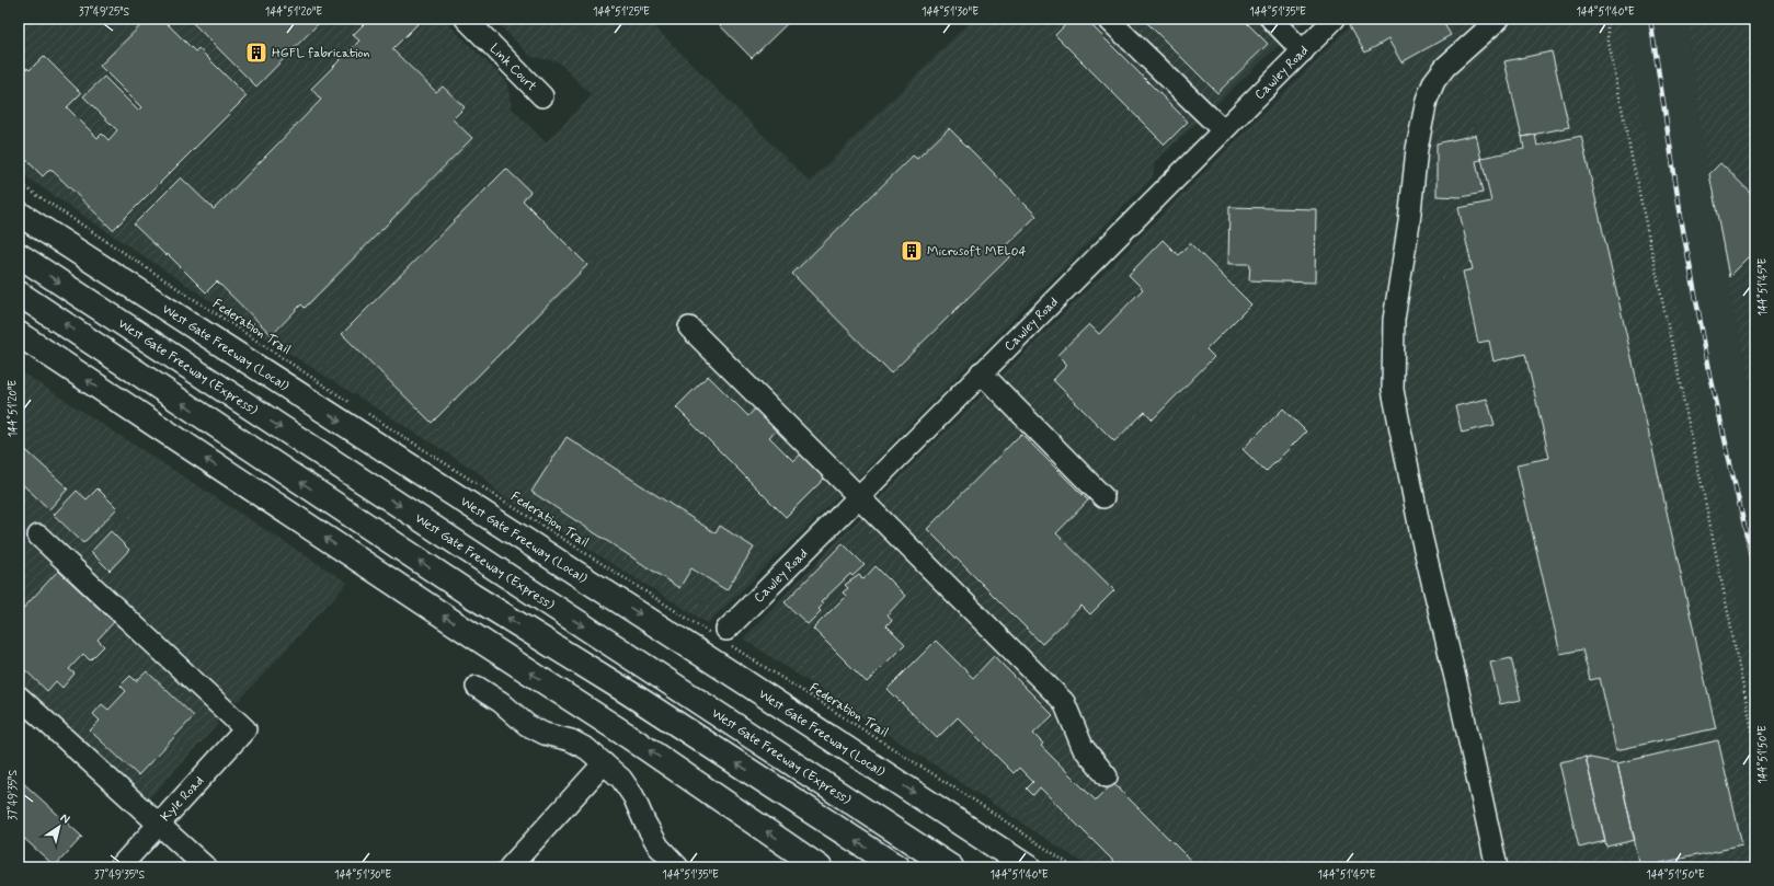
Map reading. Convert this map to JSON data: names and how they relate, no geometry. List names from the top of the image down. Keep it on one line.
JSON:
{"streets":{"highway":["West Gate Freeway (Local)","West Gate Freeway (Express)"],"street":["Link Court","Cawley Road","Kyle Road"],"path":["Federation Trail"]},"crossings":[["Cawley Road","Federation Trail"]],"places":{"building":["HGFL fabrication","Microsoft MEL04"]},"north":"top right","coordinates":["37°49'25\"S","144°51'20\"E","144°51'25\"E","144°51'30\"E","144°51'35\"E","144°51'40\"E","144°51'45\"E","144°51'50\"E","37°49'35\"S"]}
